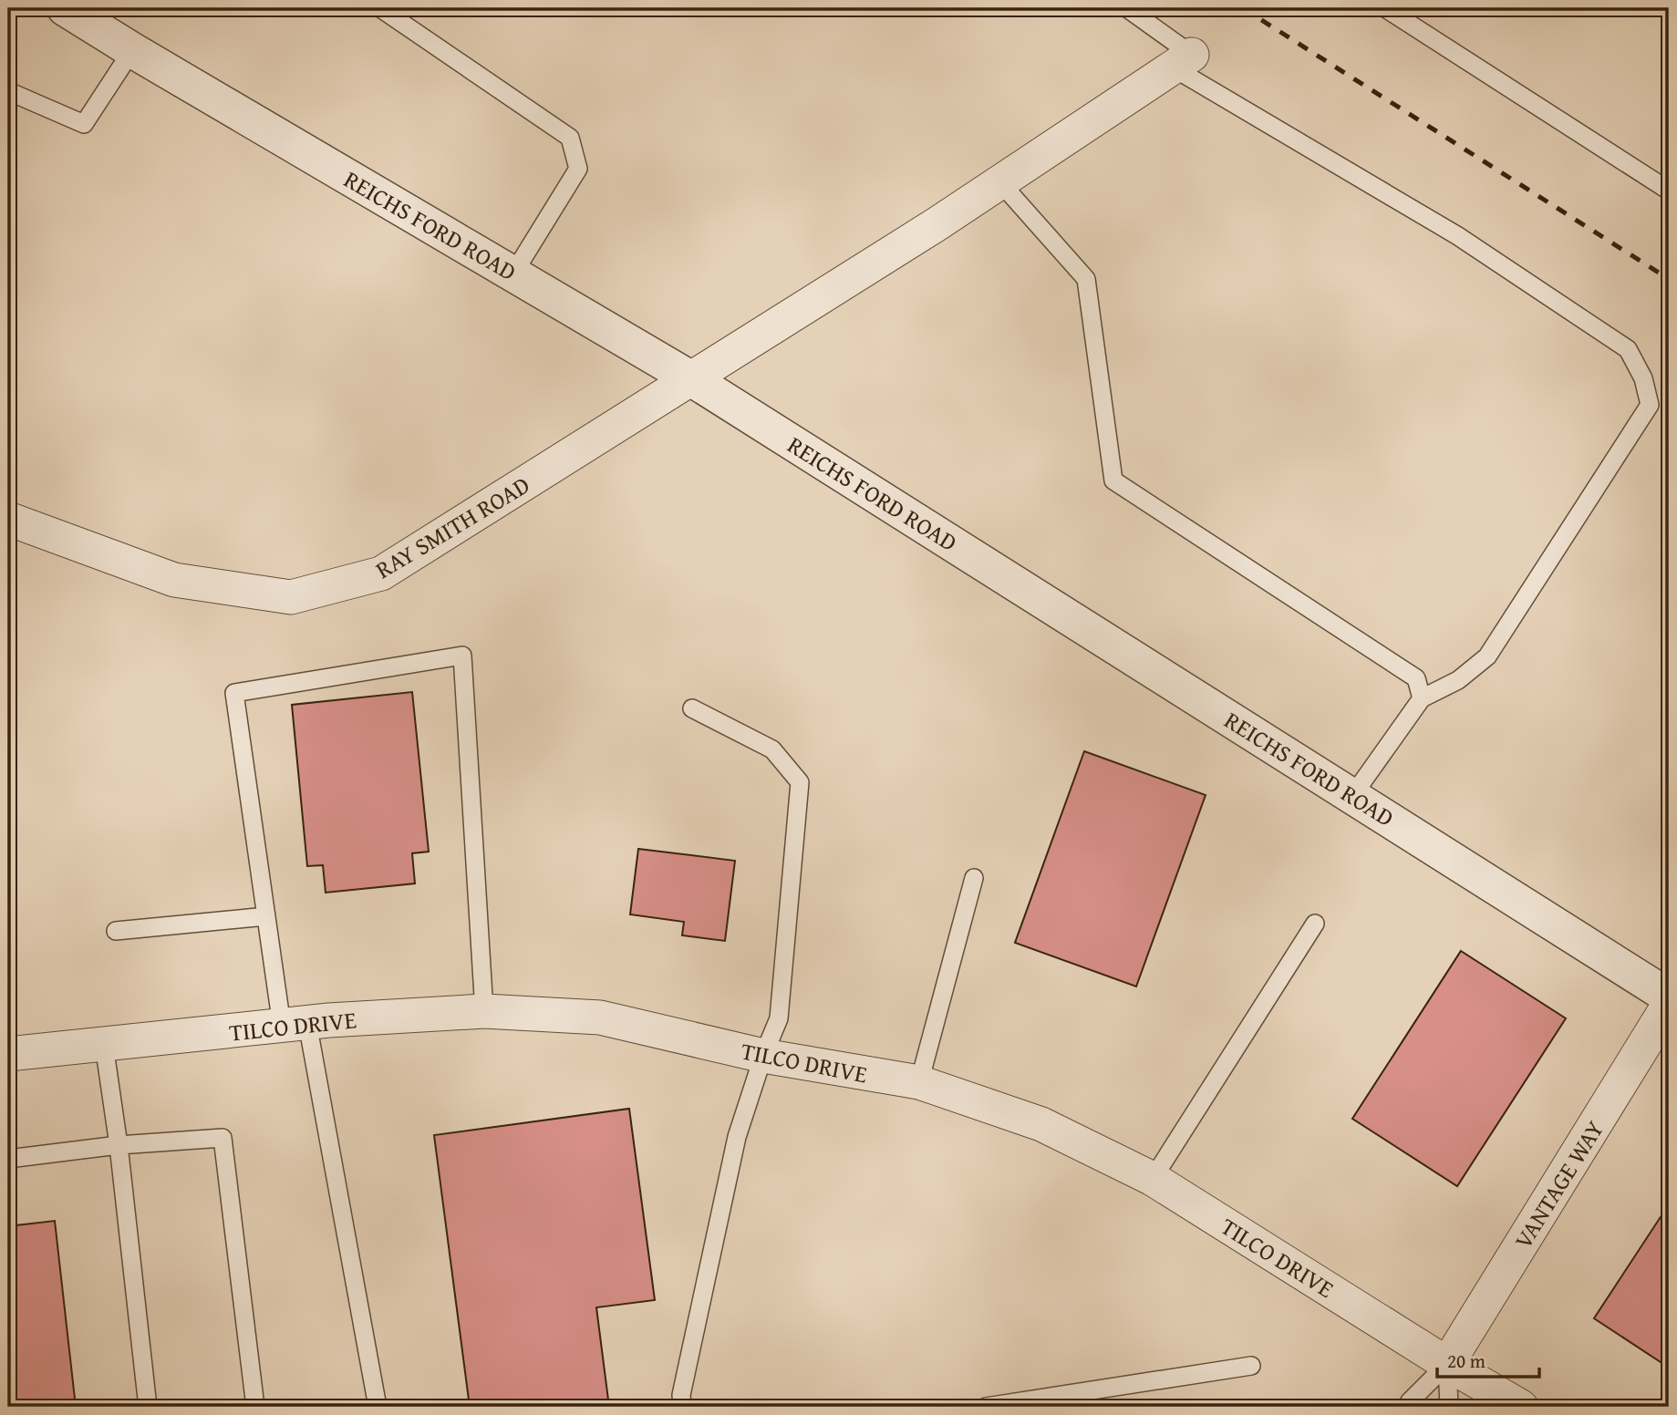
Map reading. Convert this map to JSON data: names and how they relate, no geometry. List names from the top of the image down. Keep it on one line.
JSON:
{"streets":{"street":["REICHS FORD ROAD","RAY SMITH ROAD","TILCO DRIVE","VANTAGE WAY"]},"crossings":[["REICHS FORD ROAD","RAY SMITH ROAD"],["TILCO DRIVE","VANTAGE WAY"]],"scale_bar":"20 m"}
